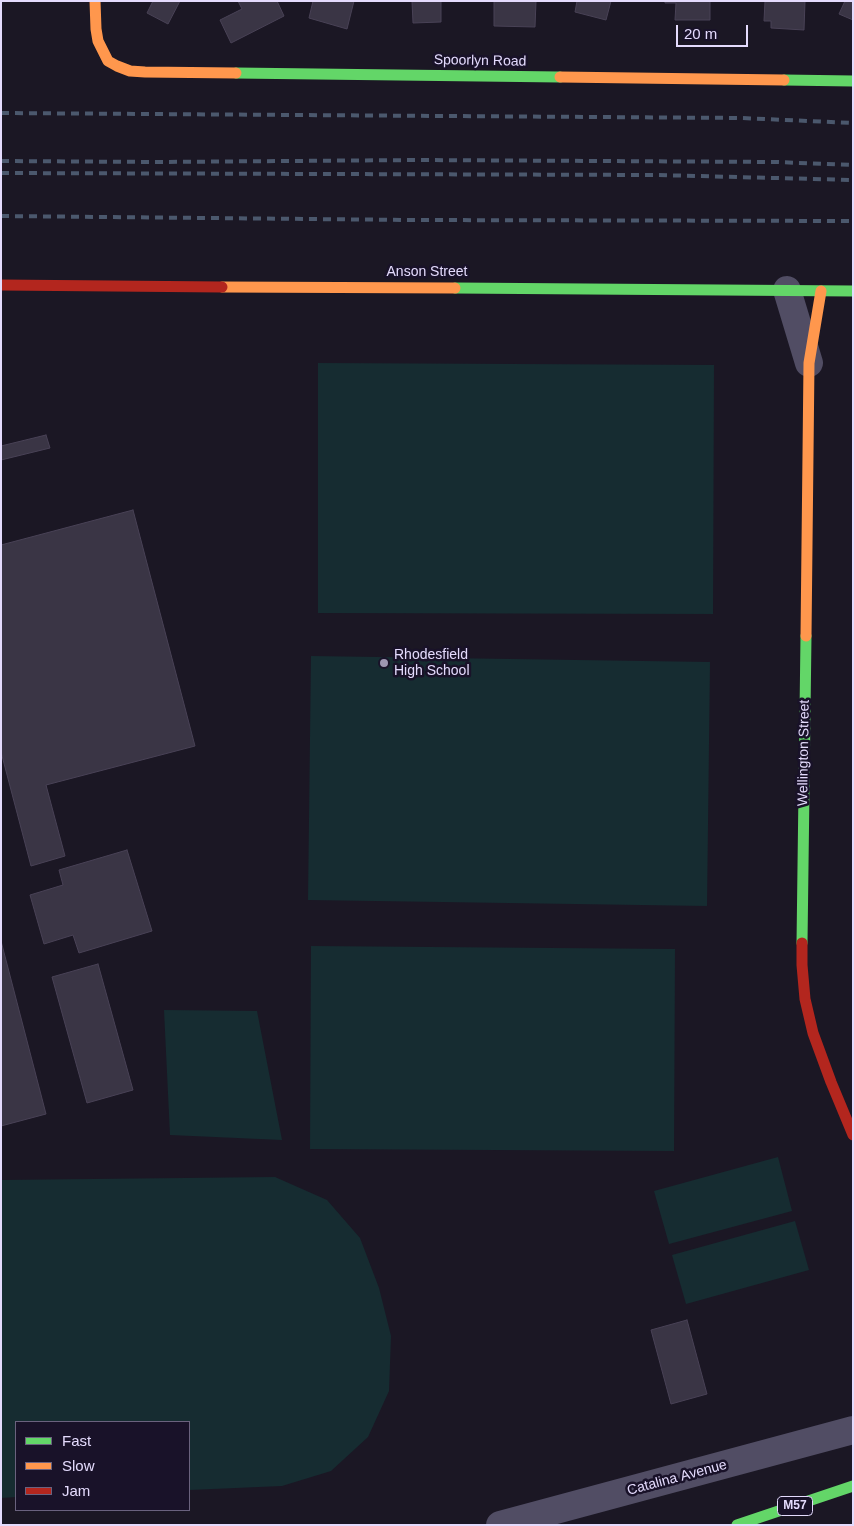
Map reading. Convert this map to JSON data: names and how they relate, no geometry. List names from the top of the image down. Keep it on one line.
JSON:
{"streets":{"street":["Spoorlyn Road","Anson Street","Wellington Street","Catalina Avenue","M57"]},"crossings":[["Anson Street","Wellington Street"]],"places":["Rhodesfield High School"],"legend":["Fast","Slow","Jam"],"scale_bar":"20 m"}
